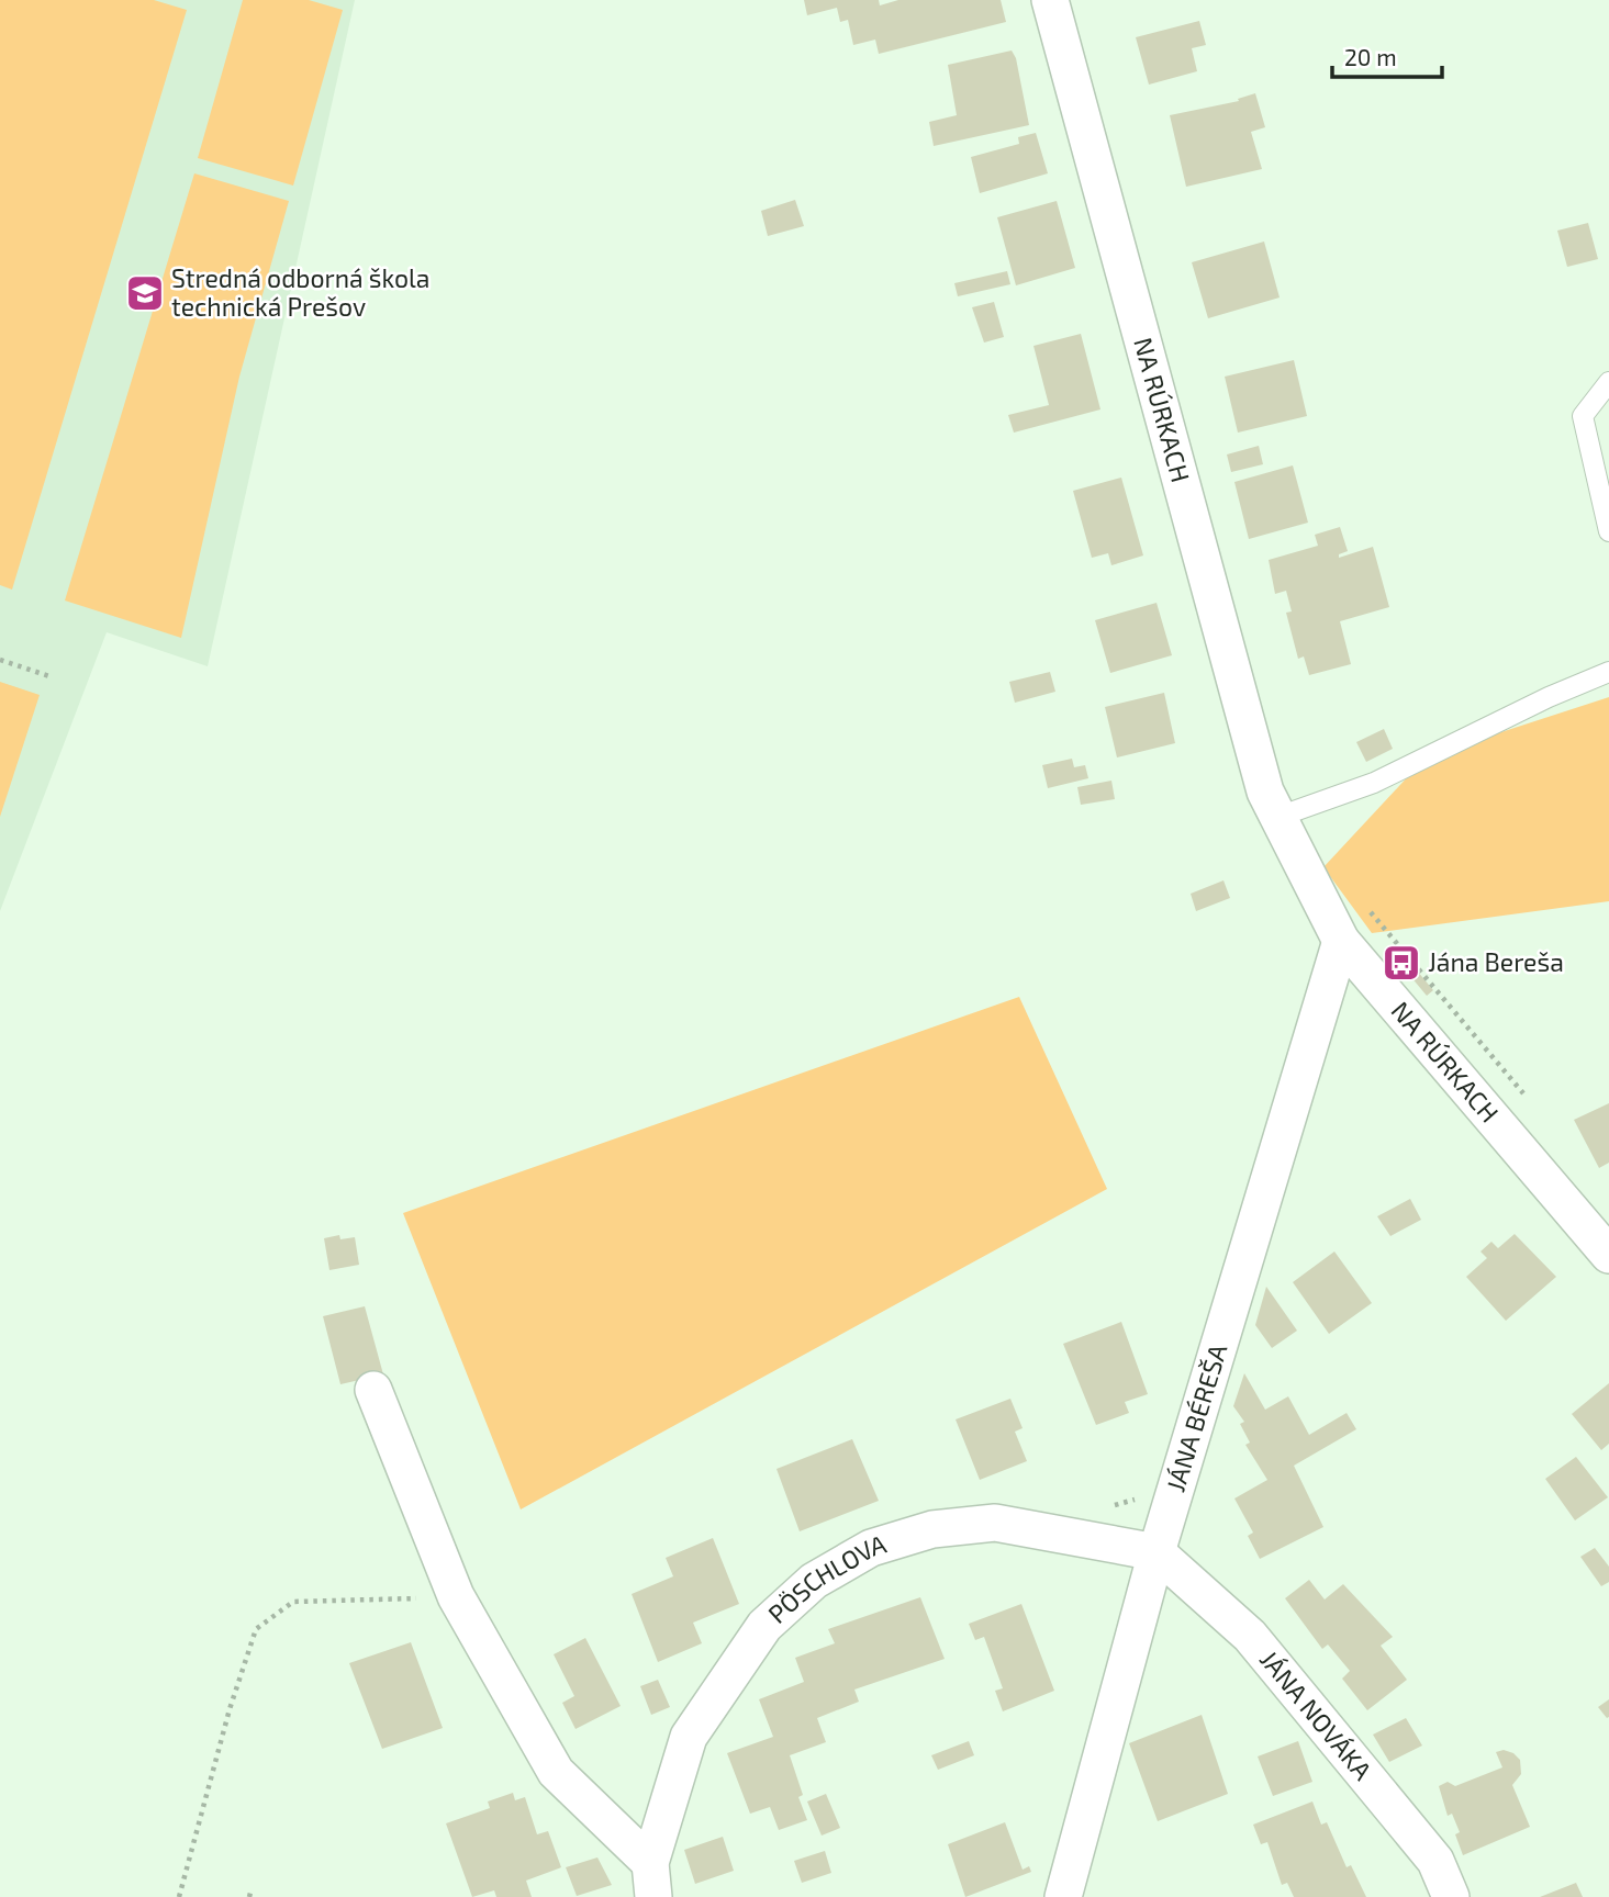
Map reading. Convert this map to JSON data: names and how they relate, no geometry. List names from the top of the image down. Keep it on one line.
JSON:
{"streets":{"street":["NA RÚRKACH","JÁNA BÉREŠA","PÖSCHLOVA","JÁNA NOVÁKA"]},"crossings":[["NA RÚRKACH","JÁNA BÉREŠA"],["JÁNA BÉREŠA","PÖSCHLOVA"],["JÁNA BÉREŠA","JÁNA NOVÁKA"],["PÖSCHLOVA","JÁNA NOVÁKA"]],"places":{"school or university":["Stredná odborná škola technická Prešov"],"bus stop":["Jána Bereša"]},"scale_bar":"20 m"}
